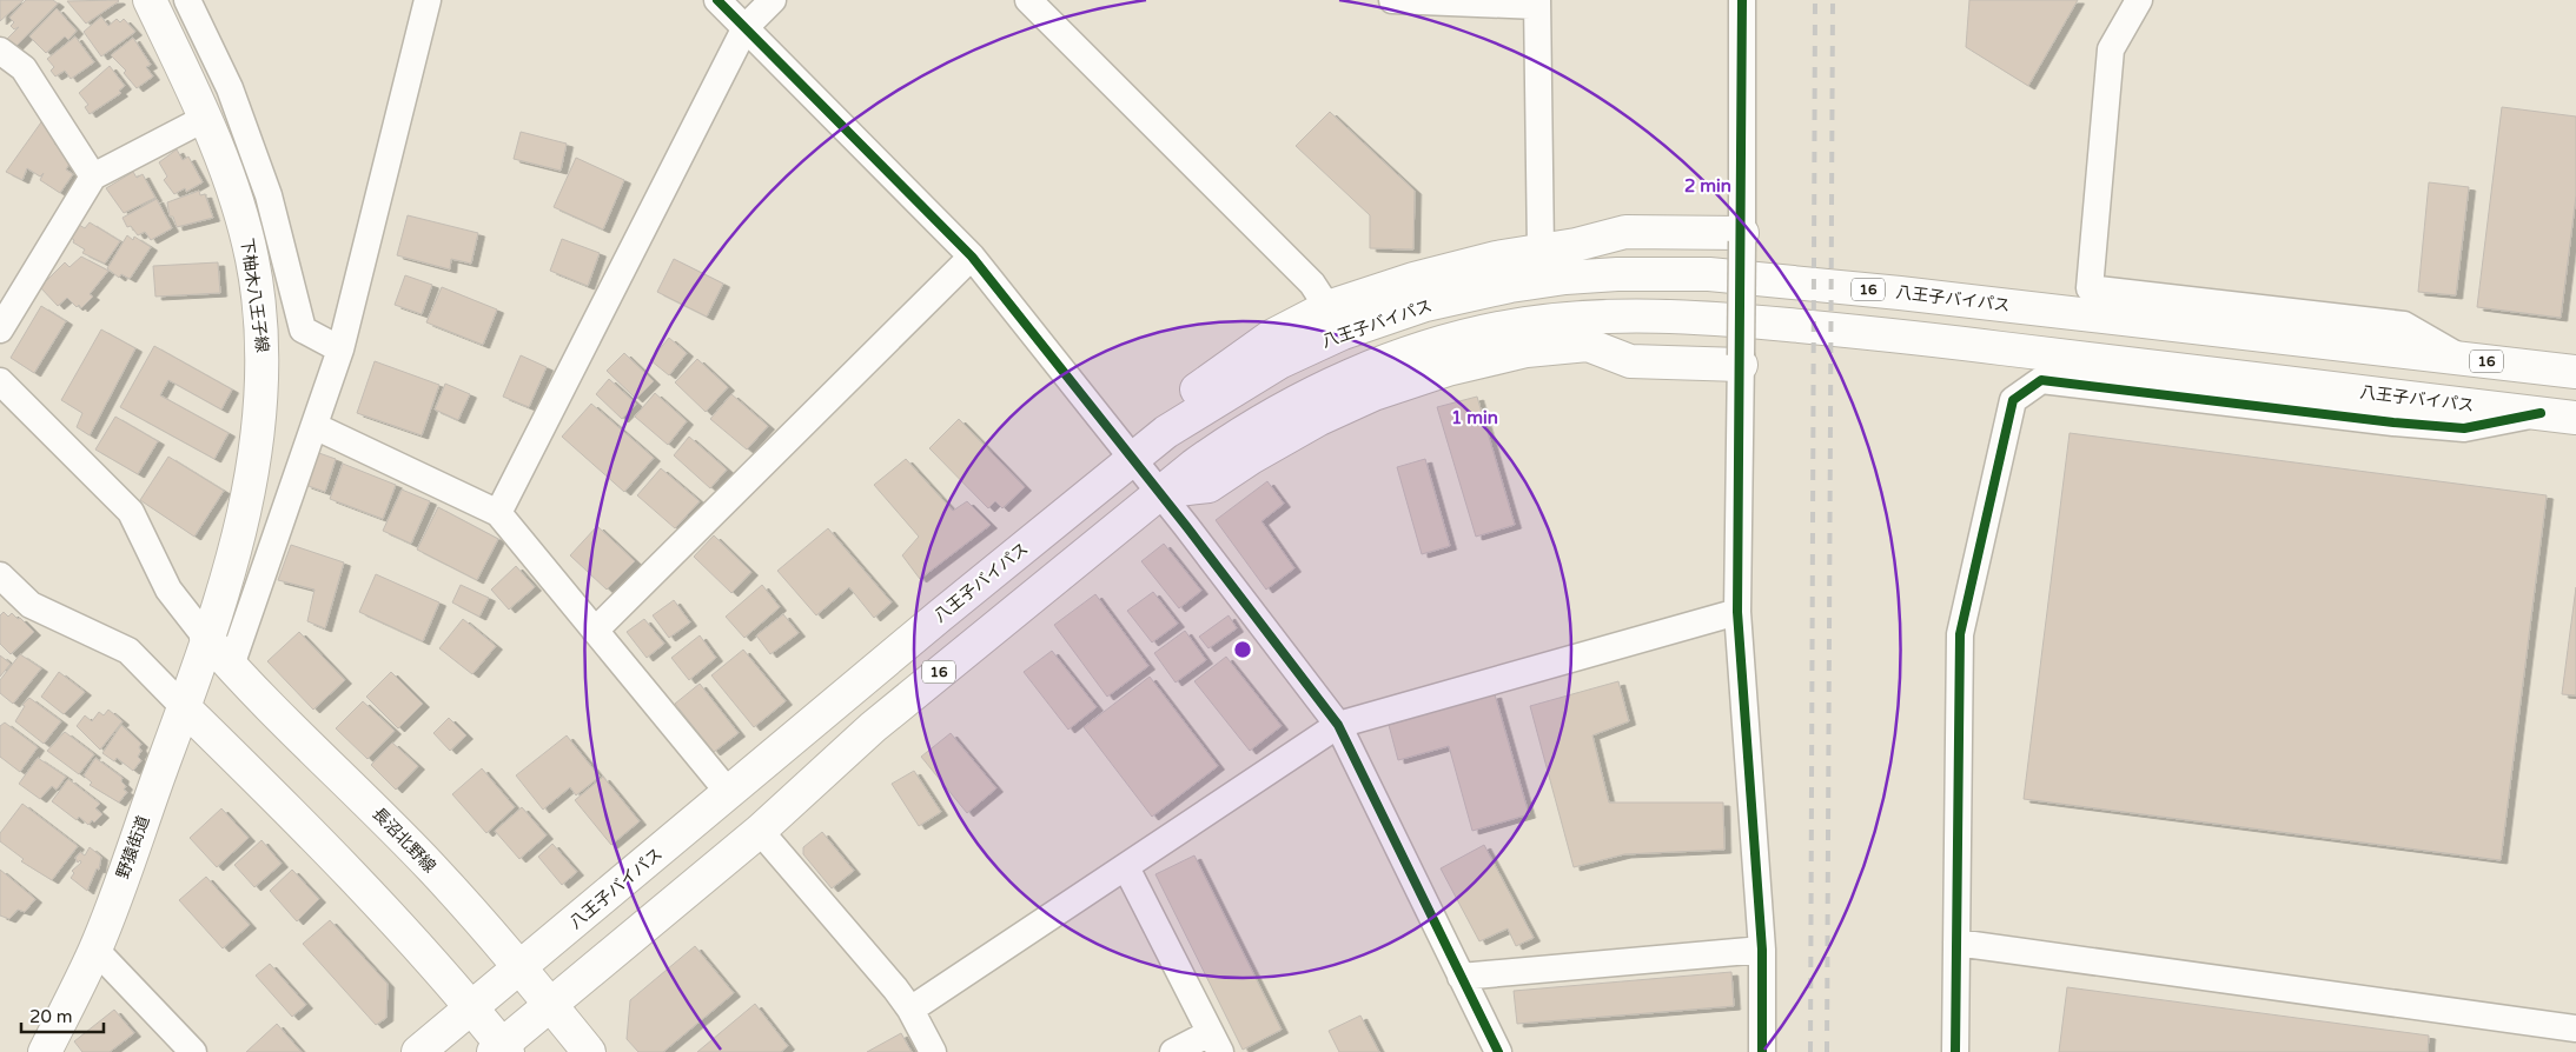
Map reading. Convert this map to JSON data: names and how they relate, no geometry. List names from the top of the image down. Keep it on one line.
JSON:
{"streets":{"main road":["16","下柚木八王子線","八王子バイパス","長沼北野線","野猿街道"]},"crossings":[["下柚木八王子線","長沼北野線"],["下柚木八王子線","野猿街道"],["八王子バイパス","長沼北野線"],["長沼北野線","野猿街道"]],"scale_bar":"20 m","rings":["2 min","1 min"]}
